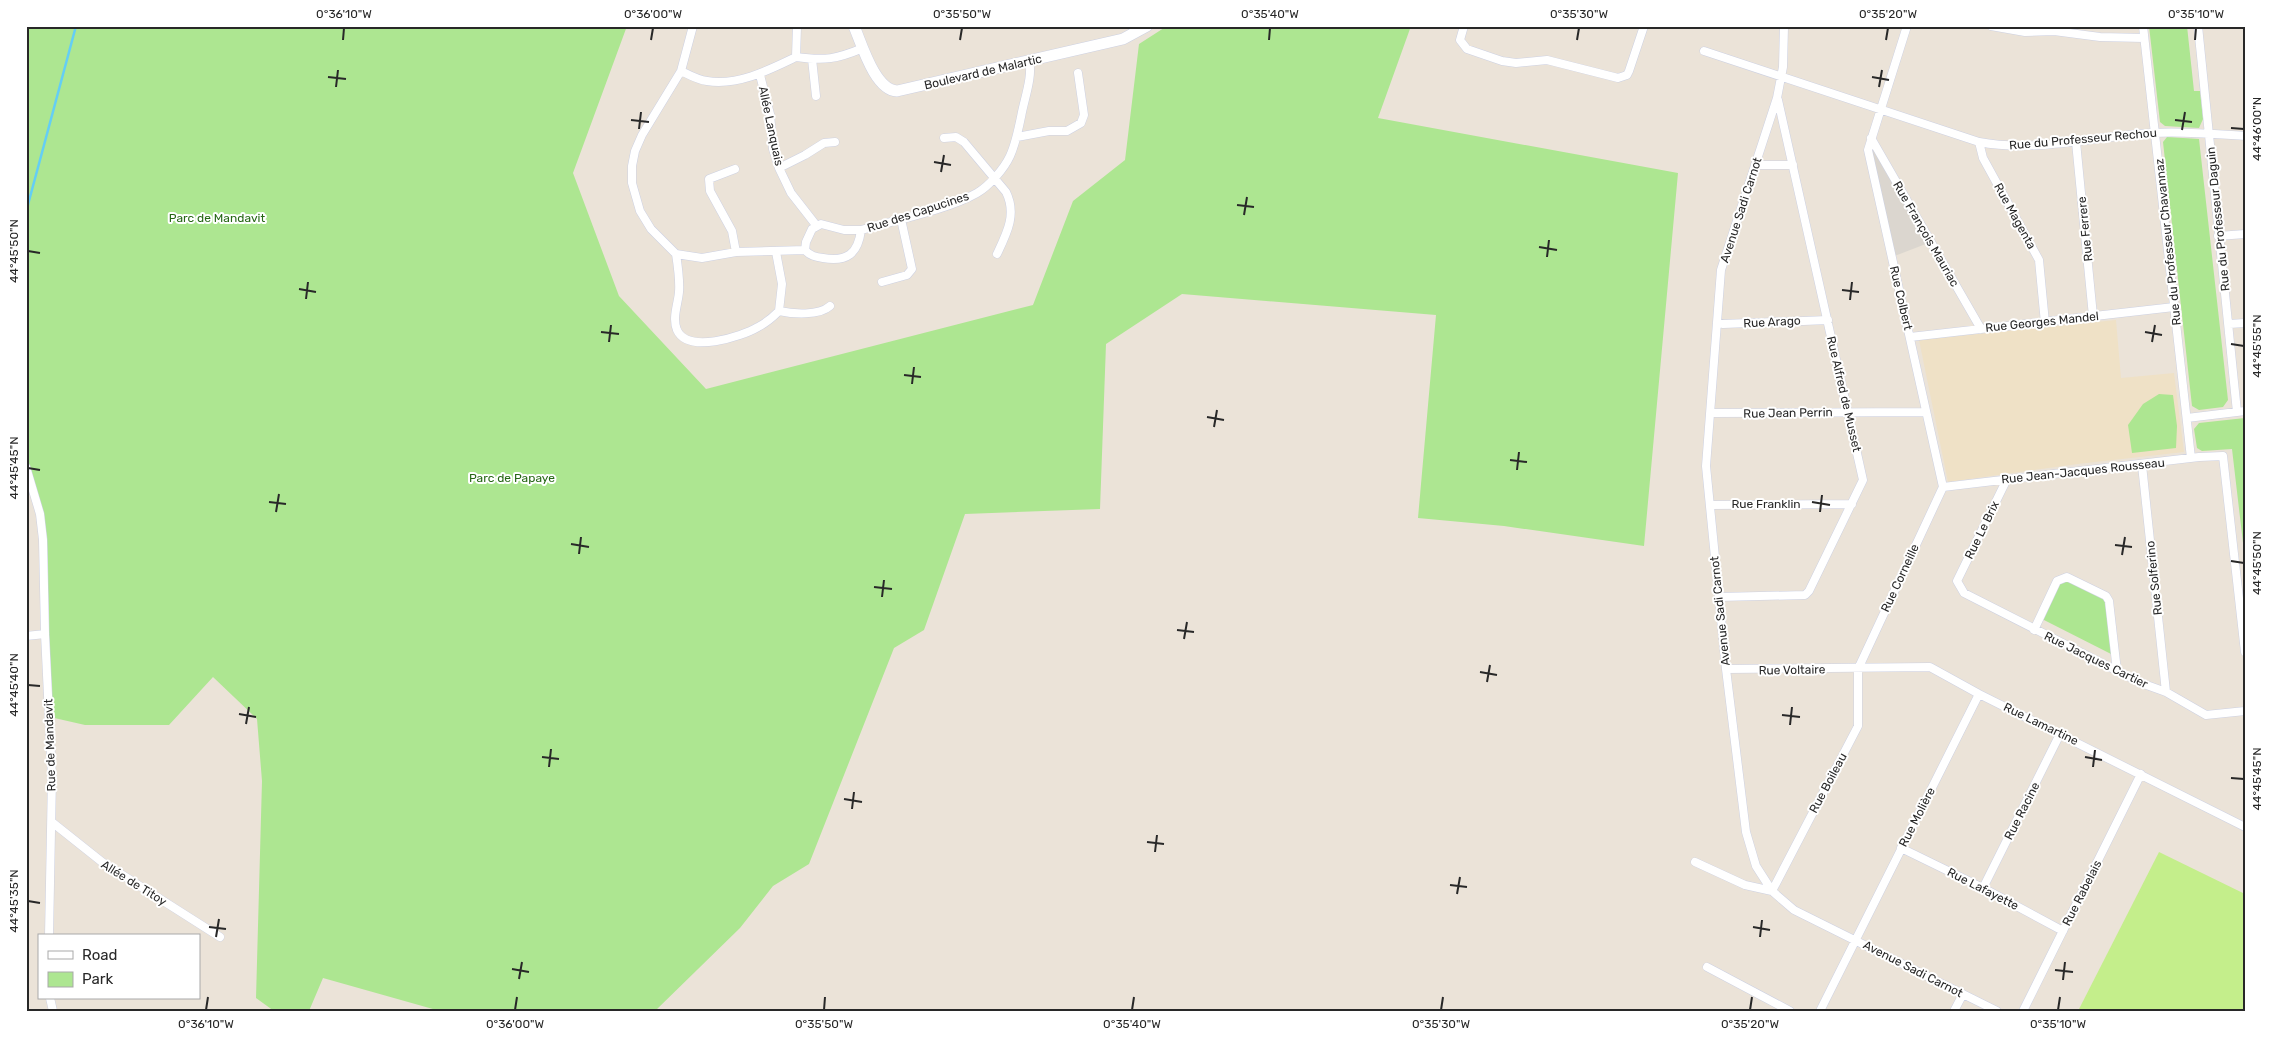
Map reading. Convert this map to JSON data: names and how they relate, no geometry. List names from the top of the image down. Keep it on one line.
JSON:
{"streets":{"street":["Boulevard de Malartic","Allée Lanquais","Rue du Professeur Rechou","Avenue Sadi Carnot","Rue des Capucines","Rue Magenta","Rue du Professeur Daguin","Rue Ferrere","Rue François Mauriac","Rue du Professeur Chavannaz","Rue Colbert","Rue Arago","Rue Georges Mandel","Rue Alfred de Musset","Rue Jean Perrin","Rue Jean-Jacques Rousseau","Rue Franklin","Rue Le Brix","Rue Corneille","Rue Solferino","Rue Jacques Cartier","Rue Voltaire","Rue Lamartine","Rue de Mandavit","Rue Boileau","Rue Racine","Rue Molière","Allée de Titoy","Rue Lafayette","Rue Rabelais"]},"crossings":[["Boulevard de Malartic","Rue des Capucines"],["Rue du Professeur Rechou","Avenue Sadi Carnot"],["Rue du Professeur Rechou","Rue Magenta"],["Rue du Professeur Rechou","Rue du Professeur Daguin"],["Rue du Professeur Rechou","Rue Ferrere"],["Rue du Professeur Rechou","Rue du Professeur Chavannaz"],["Rue du Professeur Rechou","Rue Colbert"],["Avenue Sadi Carnot","Rue Arago"],["Avenue Sadi Carnot","Rue Alfred de Musset"],["Avenue Sadi Carnot","Rue Jean Perrin"],["Avenue Sadi Carnot","Rue Franklin"],["Avenue Sadi Carnot","Rue Voltaire"],["Avenue Sadi Carnot","Rue Boileau"],["Avenue Sadi Carnot","Rue Molière"],["Rue Magenta","Rue Georges Mandel"],["Rue Ferrere","Rue Georges Mandel"],["Rue François Mauriac","Rue Colbert"],["Rue François Mauriac","Rue Georges Mandel"],["Rue du Professeur Chavannaz","Rue Georges Mandel"],["Rue du Professeur Chavannaz","Rue Jean-Jacques Rousseau"],["Rue Colbert","Rue Georges Mandel"],["Rue Colbert","Rue Jean Perrin"],["Rue Colbert","Rue Jean-Jacques Rousseau"],["Rue Colbert","Rue Corneille"],["Rue Arago","Rue Alfred de Musset"],["Rue Alfred de Musset","Rue Jean Perrin"],["Rue Alfred de Musset","Rue Franklin"],["Rue Jean-Jacques Rousseau","Rue Le Brix"],["Rue Jean-Jacques Rousseau","Rue Corneille"],["Rue Jean-Jacques Rousseau","Rue Solferino"],["Rue Le Brix","Rue Jacques Cartier"],["Rue Corneille","Rue Voltaire"],["Rue Corneille","Rue Lamartine"],["Rue Corneille","Rue Boileau"],["Rue Solferino","Rue Jacques Cartier"],["Rue Voltaire","Rue Lamartine"],["Rue Voltaire","Rue Boileau"],["Rue Lamartine","Rue Boileau"],["Rue Lamartine","Rue Racine"],["Rue Lamartine","Rue Molière"],["Rue Lamartine","Rue Rabelais"],["Rue de Mandavit","Allée de Titoy"],["Rue Racine","Rue Lafayette"],["Rue Molière","Rue Lafayette"],["Rue Lafayette","Rue Rabelais"]],"parks":["Parc de Mandavit","Parc de Papaye"],"legend":["Road","Park"],"coordinates":["0°36'10\"W","0°36'00\"W","0°35'50\"W","0°35'40\"W","0°35'30\"W","0°35'20\"W","0°35'10\"W","44°46'00\"N","44°45'50\"N","44°45'55\"N","44°45'45\"N","44°45'40\"N","44°45'35\"N"]}
